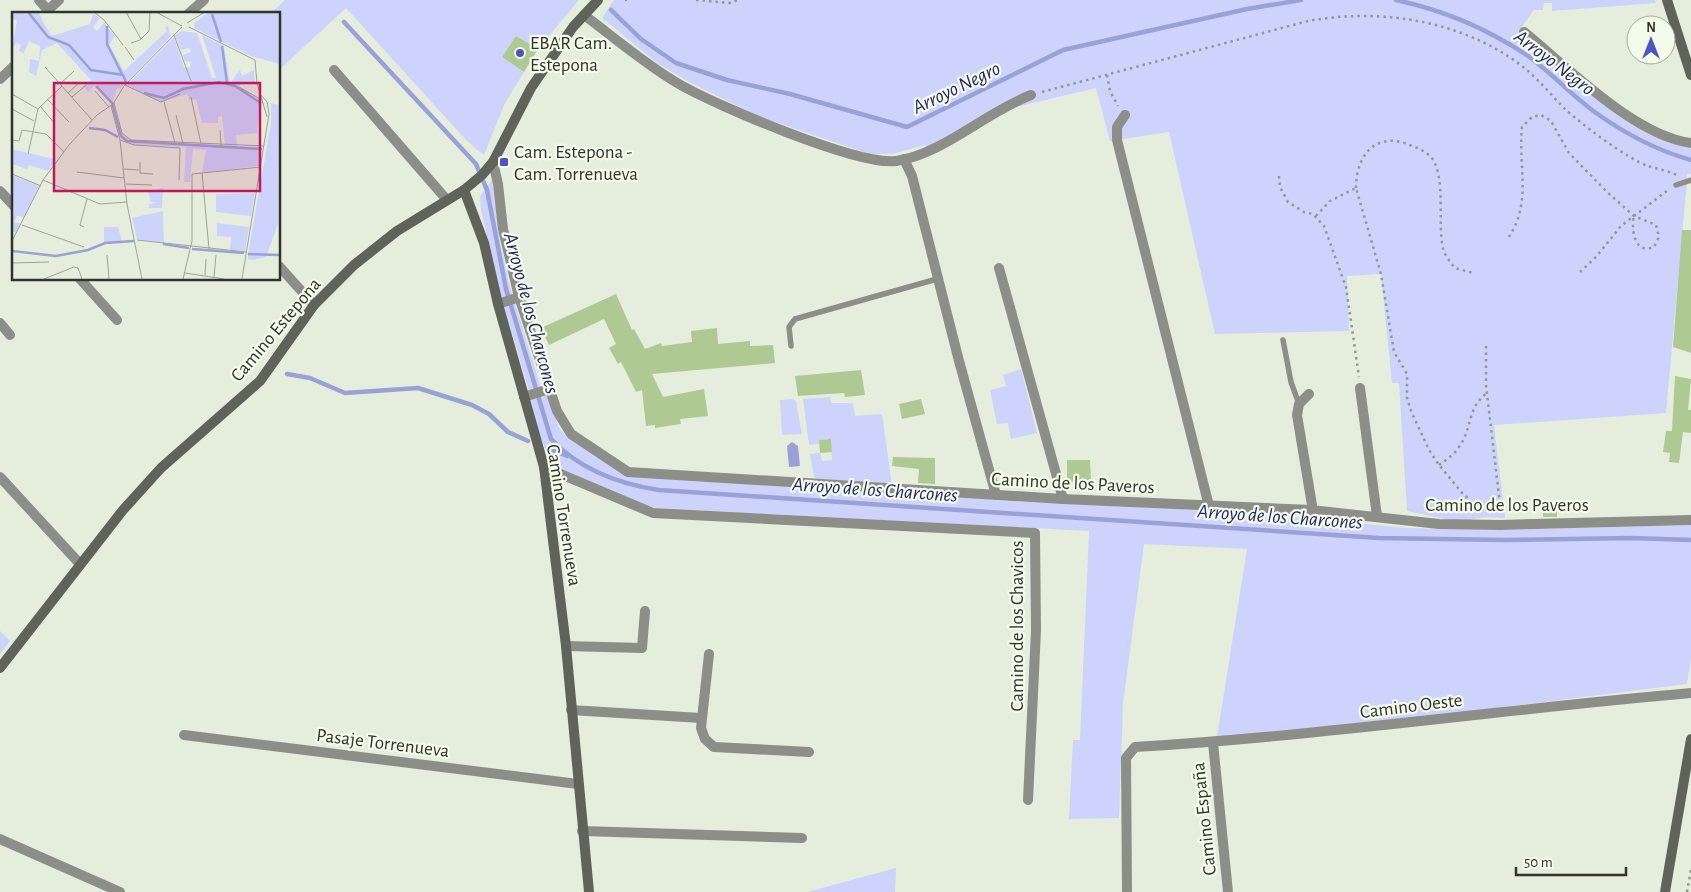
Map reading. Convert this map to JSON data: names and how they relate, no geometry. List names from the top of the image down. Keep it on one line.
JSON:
{"streets":{"main road":["Camino Estepona","Camino Torrenueva"],"street":["Camino de los Paveros","Camino de los Chavicos","Camino Oeste","Pasaje Torrenueva","Camino España"]},"crossings":[["Camino Estepona","Camino de los Paveros"],["Camino Estepona","Camino Torrenueva"],["Camino de los Paveros","Camino Torrenueva"],["Camino Torrenueva","Camino de los Chavicos"],["Camino Torrenueva","Pasaje Torrenueva"],["Camino Oeste","Camino España"]],"water":["Arroyo Negro","Arroyo de los Charcones"],"places":{"other":["EBAR Cam. Estepona"],"transit":["Cam. Estepona - Cam. Torrenueva"]},"scale_bar":"50 m","north":"top"}
